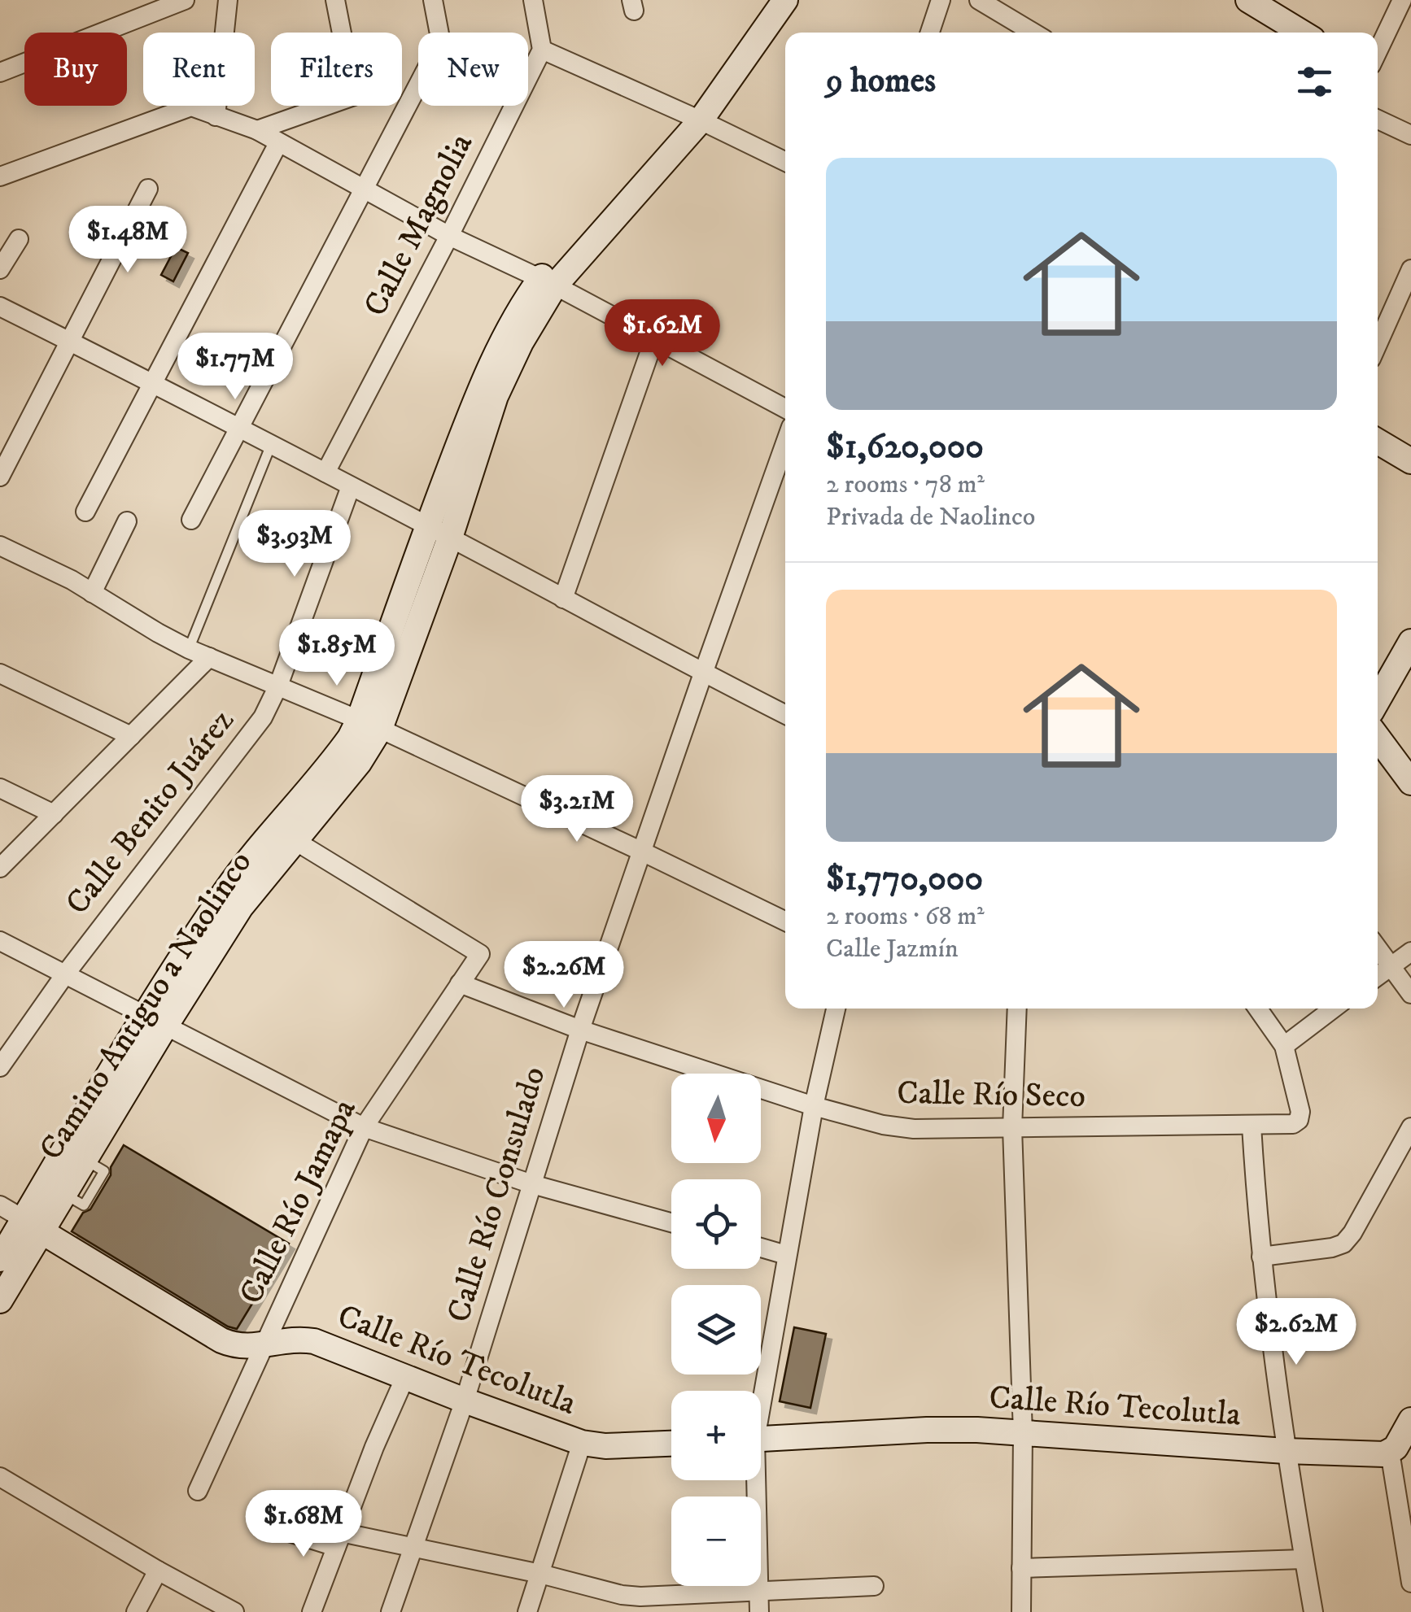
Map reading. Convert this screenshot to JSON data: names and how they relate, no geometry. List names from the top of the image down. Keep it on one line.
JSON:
{"streets":{"main road":["Camino Antiguo a Naolinco","Calle Río Tecolutla"],"street":["Calle Magnolia","Calle Benito Juárez","Calle Río Seco","Calle Río Consulado","Calle Río Jamapa"]},"crossings":[["Camino Antiguo a Naolinco","Calle Río Jamapa"],["Camino Antiguo a Naolinco","Calle Río Tecolutla"],["Calle Río Seco","Calle Río Consulado"],["Calle Río Seco","Calle Río Jamapa"],["Calle Río Consulado","Calle Río Tecolutla"],["Calle Río Jamapa","Calle Río Tecolutla"]],"north":"bottom","page":{"chip":["Buy","Rent","Filters","New"],"heading":"9 homes","list":[{"name":"$1,620,000","note":"2 rooms · 78 m² · Privada de Naolinco"},{"name":"$1,770,000","note":"2 rooms · 68 m² · Calle Jazmín"}],"price":["$1.48M","$1.62M","$1.77M","$3.93M","$1.85M","$3.21M","$2.26M","$2.62M","$1.68M"],"map_buttons":["+","−"]}}
